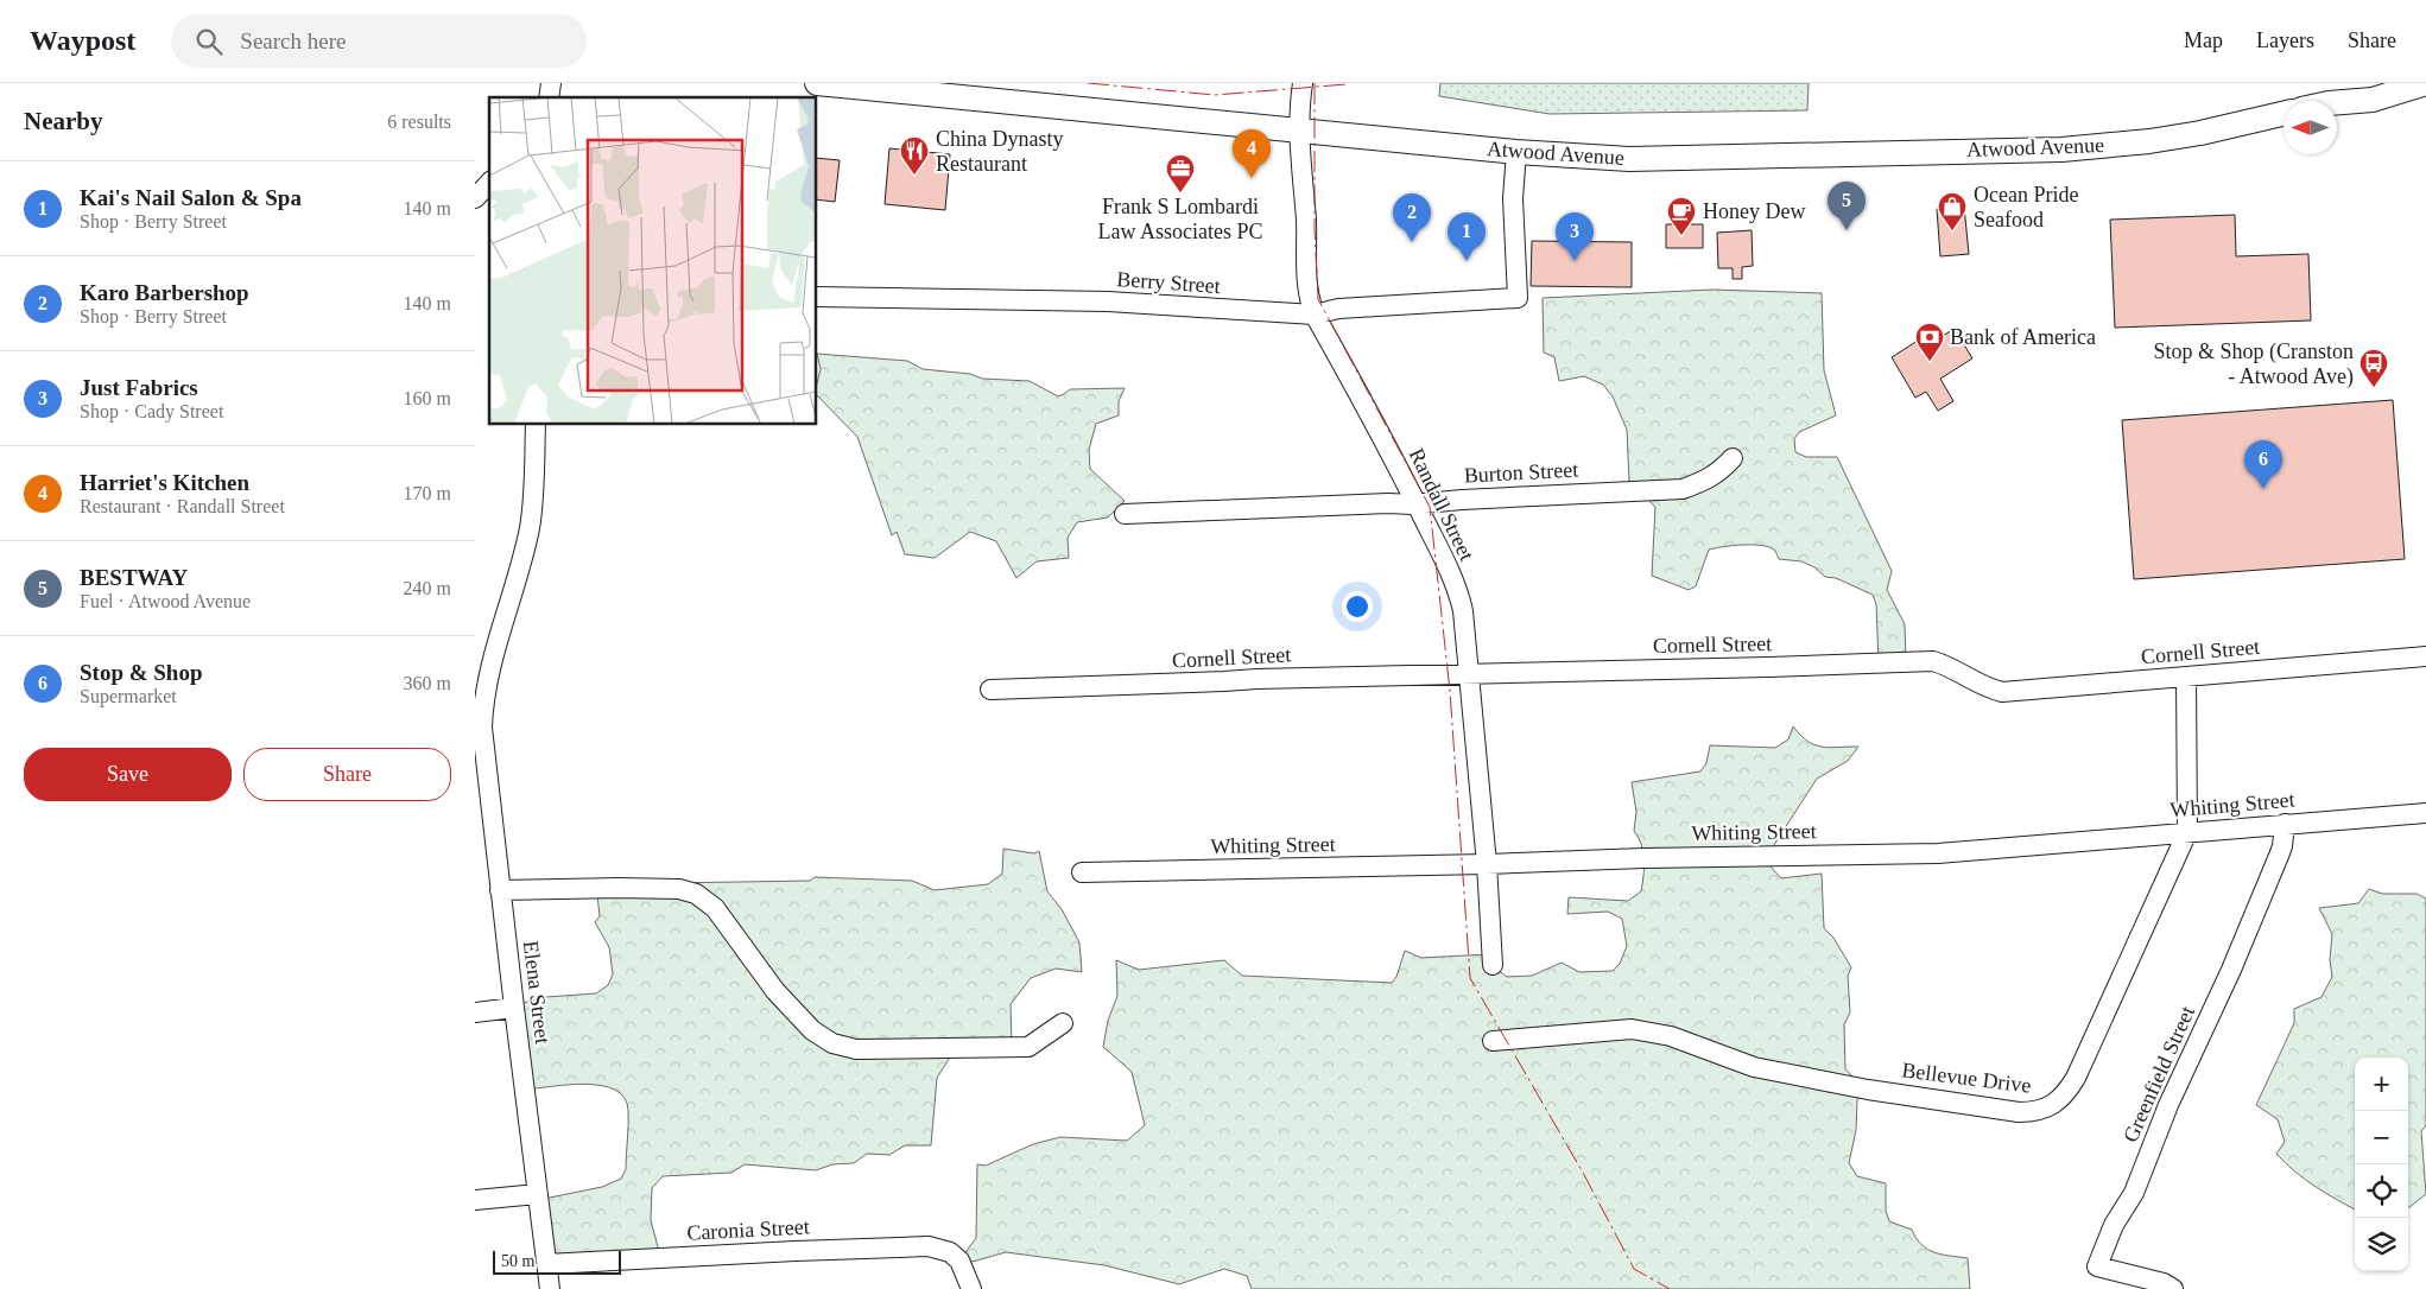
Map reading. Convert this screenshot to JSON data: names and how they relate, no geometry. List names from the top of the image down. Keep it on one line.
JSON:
{"streets":{"main road":["Atwood Avenue"],"street":["Berry Street","Burton Street","Randall Street","Cornell Street","Whiting Street","Elena Street","Greenfield Street","Bellevue Drive","Caronia Street"]},"crossings":[["Atwood Avenue","Berry Street"],["Atwood Avenue","Randall Street"],["Berry Street","Randall Street"],["Burton Street","Randall Street"],["Randall Street","Cornell Street"],["Randall Street","Whiting Street"],["Cornell Street","Bellevue Drive"],["Whiting Street","Greenfield Street"],["Whiting Street","Bellevue Drive"],["Elena Street","Caronia Street"]],"places":{"restaurant":["China Dynasty Restaurant"],"office":["Frank S Lombardi Law Associates PC"],"shop":["Ocean Pride Seafood"],"cafe":["Honey Dew"],"bank":["Bank of America"],"bus stop":["Stop & Shop (Cranston - Atwood Ave)"]},"scale_bar":"50 m","north":"left","page":{"header":"Waypost","search":"Search here","nav":["Map","Layers","Share"],"heading":["Nearby","6 results"],"pins":["4","5","2","1","3","6"],"list":[{"mark":"1","name":"Kai's Nail Salon & Spa","note":"Shop · Berry Street","value":"140 m"},{"mark":"2","name":"Karo Barbershop","note":"Shop · Berry Street","value":"140 m"},{"mark":"3","name":"Just Fabrics","note":"Shop · Cady Street","value":"160 m"},{"mark":"4","name":"Harriet's Kitchen","note":"Restaurant · Randall Street","value":"170 m"},{"mark":"5","name":"BESTWAY","note":"Fuel · Atwood Avenue","value":"240 m"},{"mark":"6","name":"Stop & Shop","note":"Supermarket","value":"360 m"}],"buttons":["Save","Share"],"map_buttons":["+","−"],"scale":"50 m"}}
